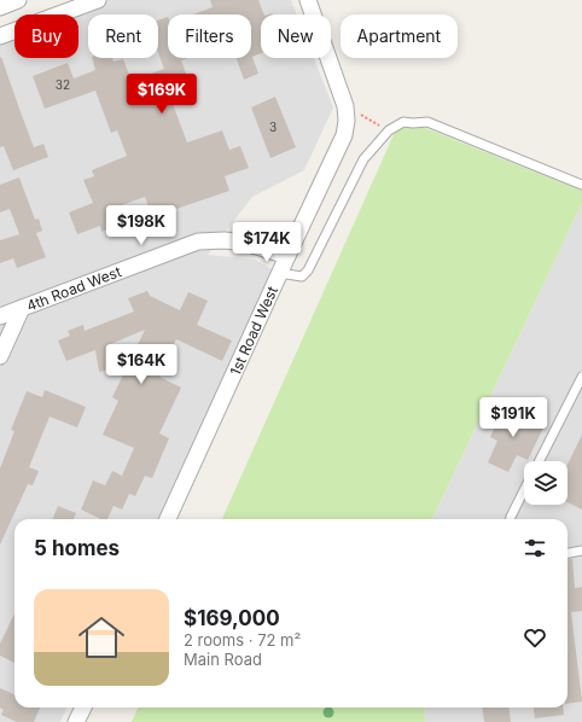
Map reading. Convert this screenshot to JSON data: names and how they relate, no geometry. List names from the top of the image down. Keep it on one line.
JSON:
{"streets":{"street":["4th Road West","1st Road West"]},"crossings":[["4th Road West","1st Road West"]],"house_numbers":["32","3"],"page":{"chip":["Buy","Rent","Filters","New","Apartment"],"price":["$169K","$198K","$174K","$164K","$191K"],"heading":"5 homes","list":[{"name":"$169,000","note":"2 rooms · 72 m² · Main Road"}]}}
